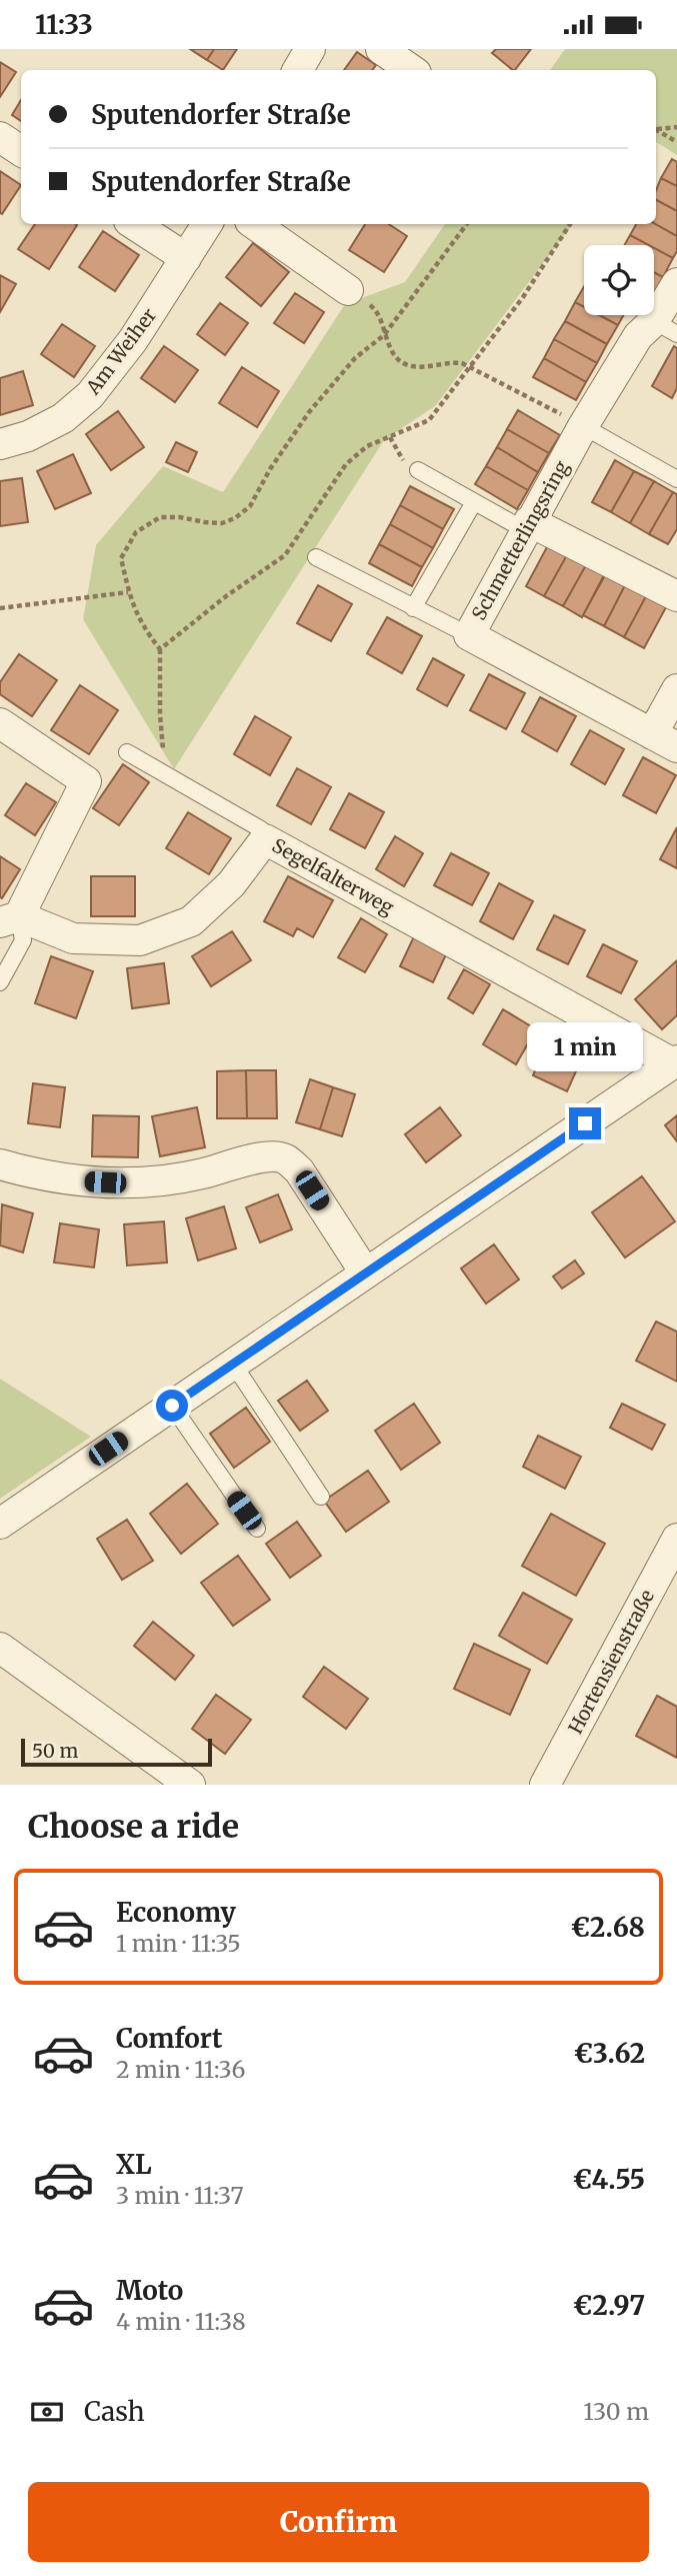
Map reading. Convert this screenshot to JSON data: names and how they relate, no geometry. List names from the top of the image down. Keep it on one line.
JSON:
{"streets":{"street":["Am Weiher","Schmetterlingsring","Segelfalterweg","Hortensienstraße"]},"scale_bar":"50 m","page":{"status":"11:33","banner":["Sputendorfer Straße","Sputendorfer Straße"],"bubble":"1 min","scale":"50 m","heading":"Choose a ride","list":[{"name":"Economy","note":"1 min · 11:35","value":"€2.68"},{"name":"Comfort","note":"2 min · 11:36","value":"€3.62"},{"name":"XL","note":"3 min · 11:37","value":"€4.55"},{"name":"Moto","note":"4 min · 11:38","value":"€2.97"}],"pay":["Cash","130 m"],"buttons":"Confirm"}}
